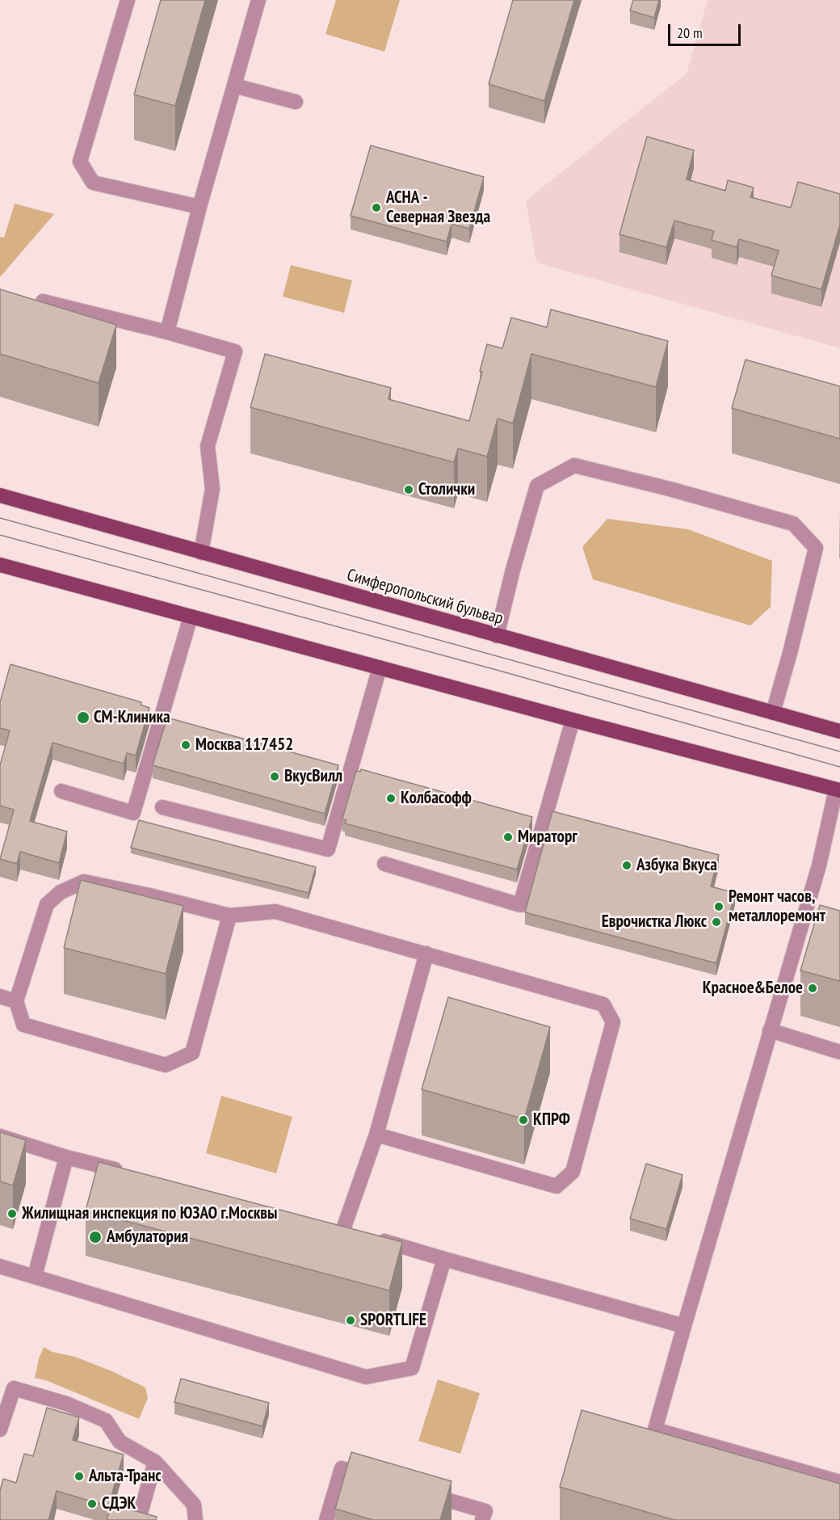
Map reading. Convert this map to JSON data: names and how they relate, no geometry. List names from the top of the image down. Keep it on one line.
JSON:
{"streets":{"main road":["Симферопольский бульвар"]},"places":["АСНА - Северная Звезда","Столички","СМ-Клиника","Москва 117452","ВкусВилл","Колбасофф","Мираторг","Азбука Вкуса","Ремонт часов, металлоремонт","Еврочистка Люкс","Красное&Белое","КПРФ","Жилищная инспекция по ЮЗАО г.Москвы","Амбулатория","SPORTLIFE","Альта-Транс","СДЭК"],"scale_bar":"20 m"}
